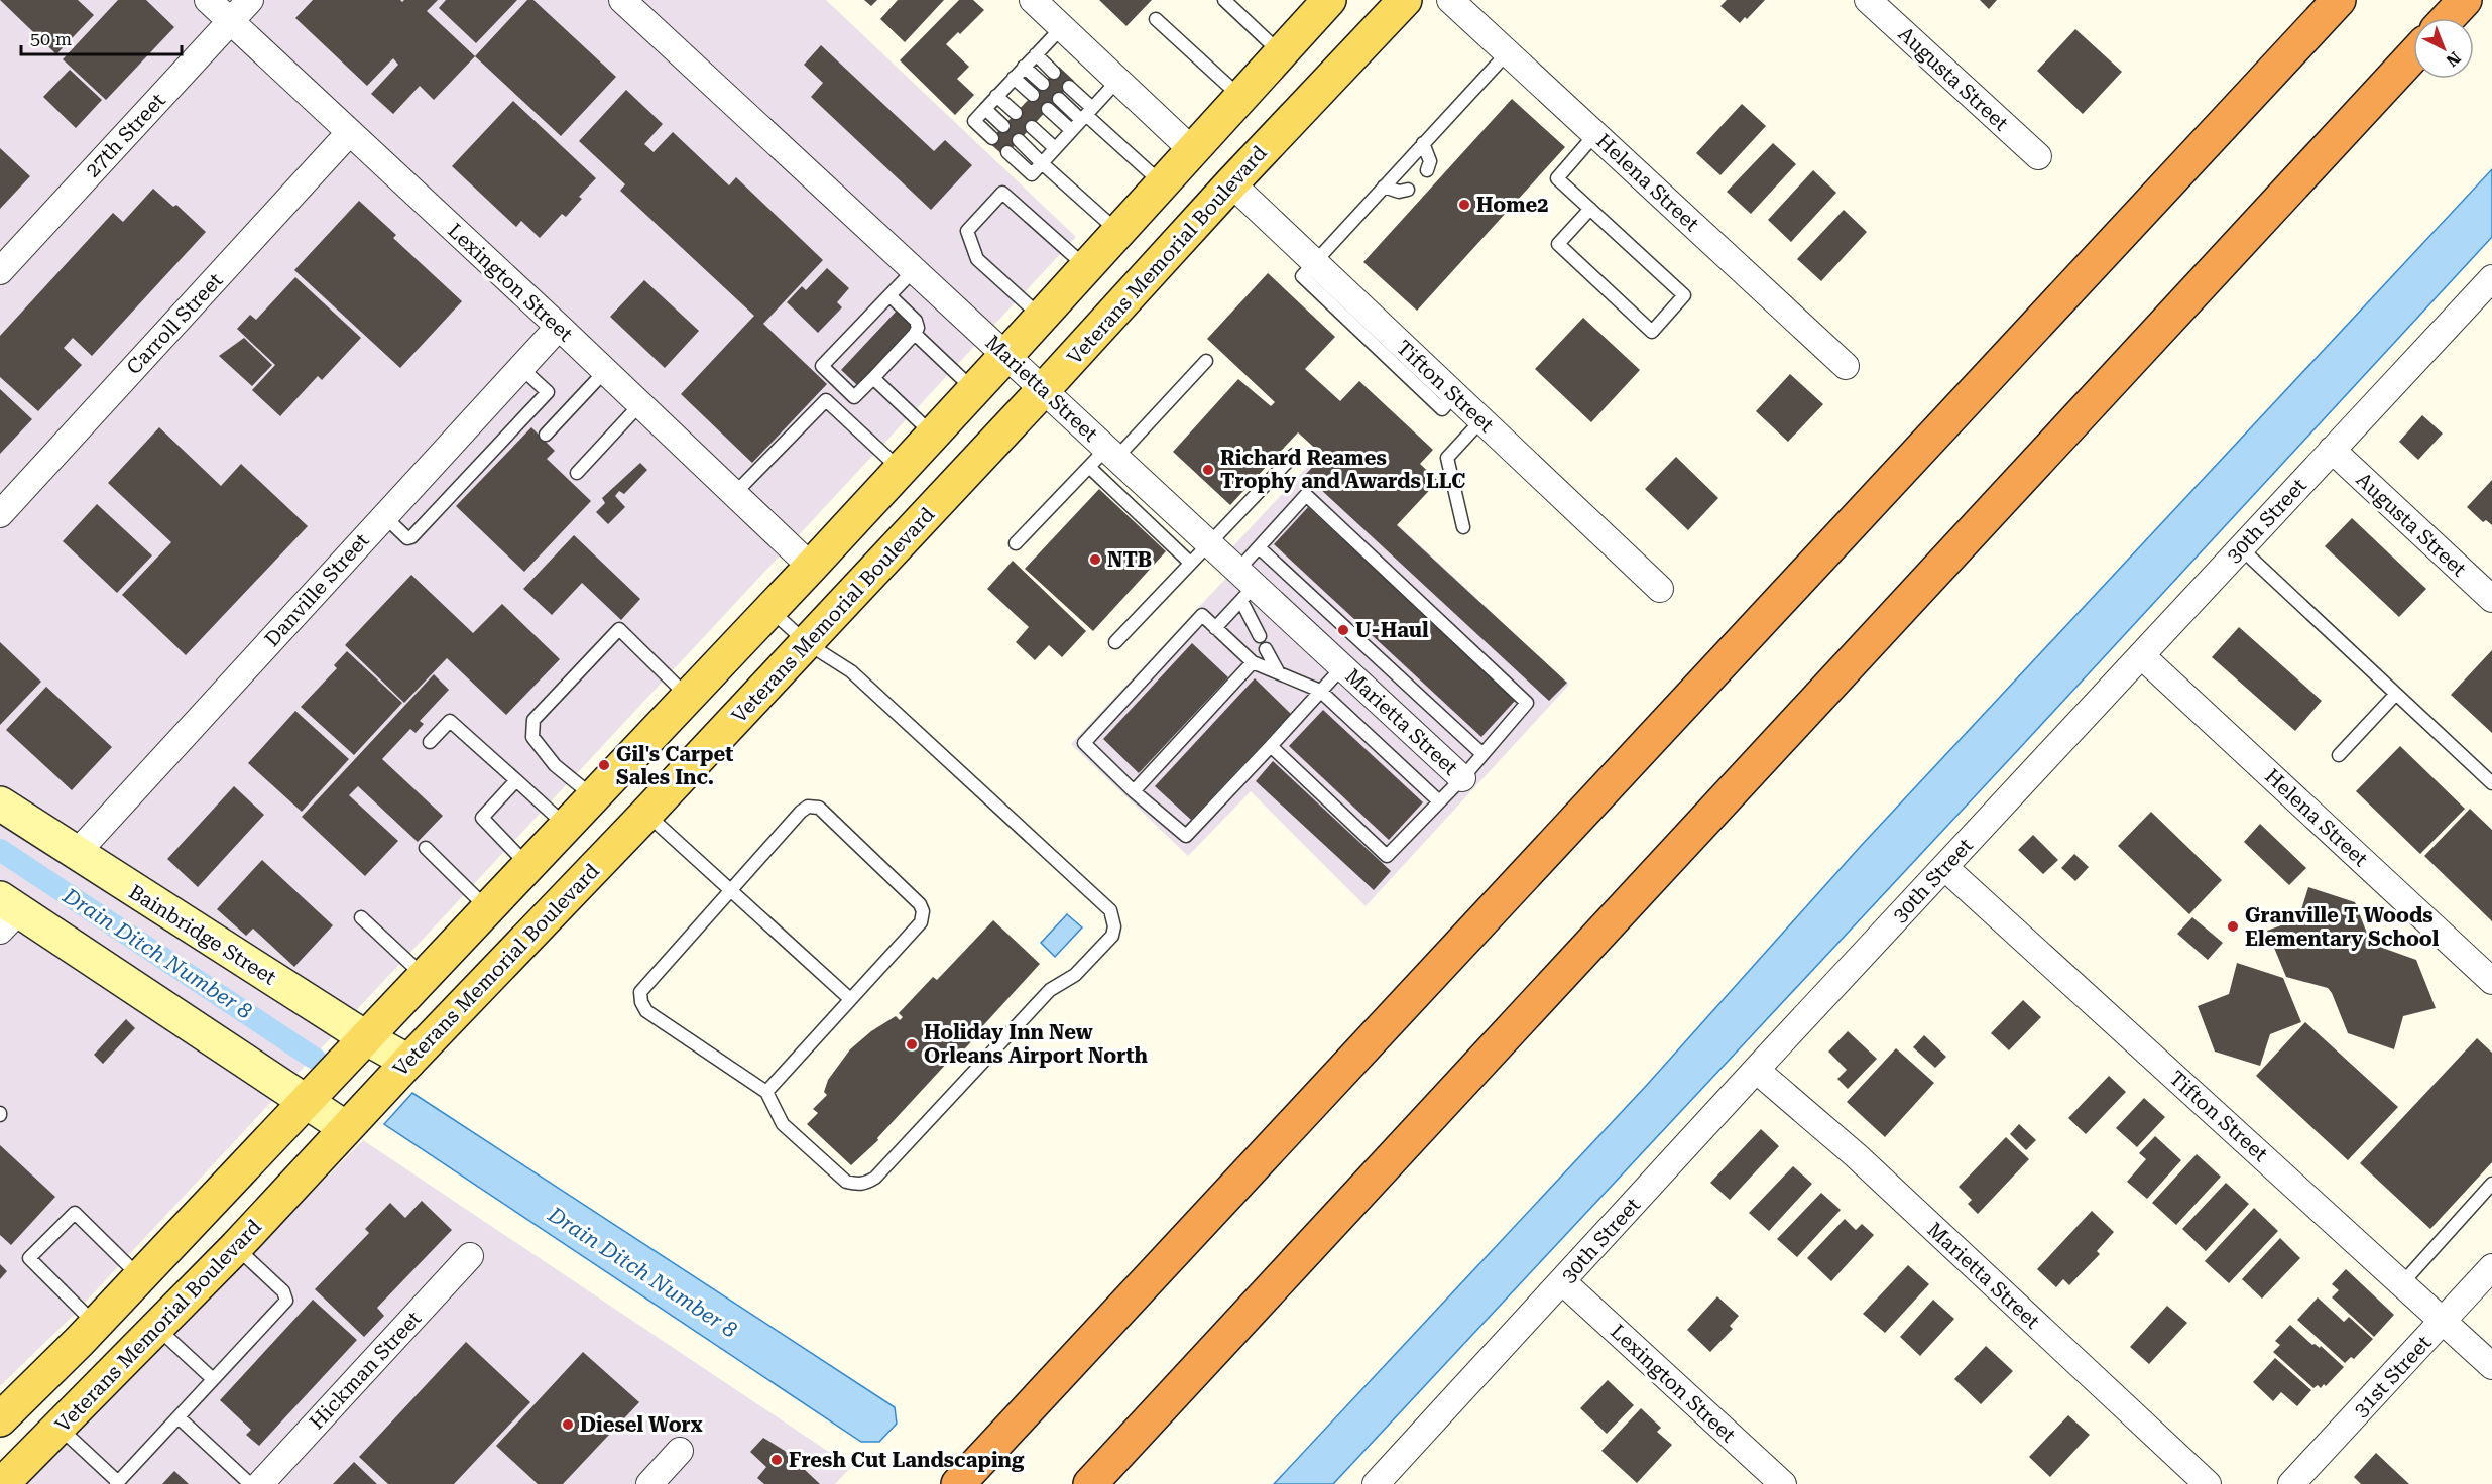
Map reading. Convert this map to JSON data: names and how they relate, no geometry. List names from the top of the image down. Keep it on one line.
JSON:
{"streets":{"main road":["Veterans Memorial Boulevard"],"street":["Augusta Street","27th Street","Helena Street","Lexington Street","Carroll Street","Tifton Street","Marietta Street","30th Street","Danville Street","Bainbridge Street","Hickman Street","31st Street"]},"crossings":[["Augusta Street","30th Street"],["27th Street","Lexington Street"],["Helena Street","30th Street"],["Veterans Memorial Boulevard","Tifton Street"],["Veterans Memorial Boulevard","Marietta Street"],["Veterans Memorial Boulevard","Bainbridge Street"],["Lexington Street","Carroll Street"],["Lexington Street","30th Street"],["Lexington Street","Danville Street"],["Tifton Street","30th Street"],["Tifton Street","31st Street"],["Marietta Street","30th Street"],["Danville Street","Bainbridge Street"]],"water":["Drain Ditch Number 8"],"places":["Home2","Richard Reames Trophy and Awards LLC","NTB","U-Haul","Gil's Carpet Sales Inc.","Granville T Woods Elementary School","Holiday Inn New Orleans Airport North","Diesel Worx","Fresh Cut Landscaping"],"scale_bar":"50 m","north":"bottom right"}
